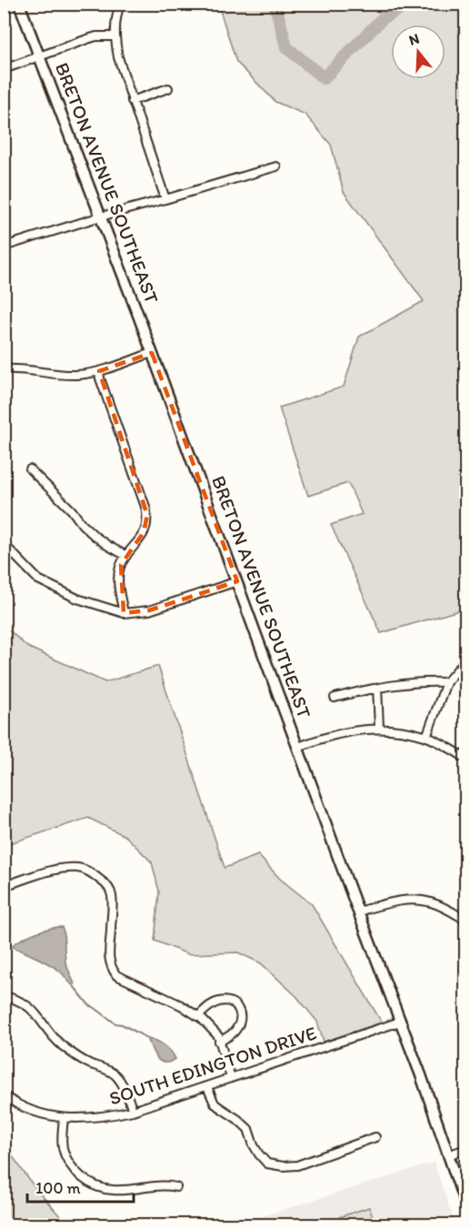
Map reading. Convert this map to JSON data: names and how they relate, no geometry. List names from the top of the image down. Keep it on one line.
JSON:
{"streets":{"main road":["BRETON AVENUE SOUTHEAST"],"street":["SOUTH EDINGTON DRIVE"]},"crossings":[["BRETON AVENUE SOUTHEAST","SOUTH EDINGTON DRIVE"]],"scale_bar":"100 m","north":"top"}
